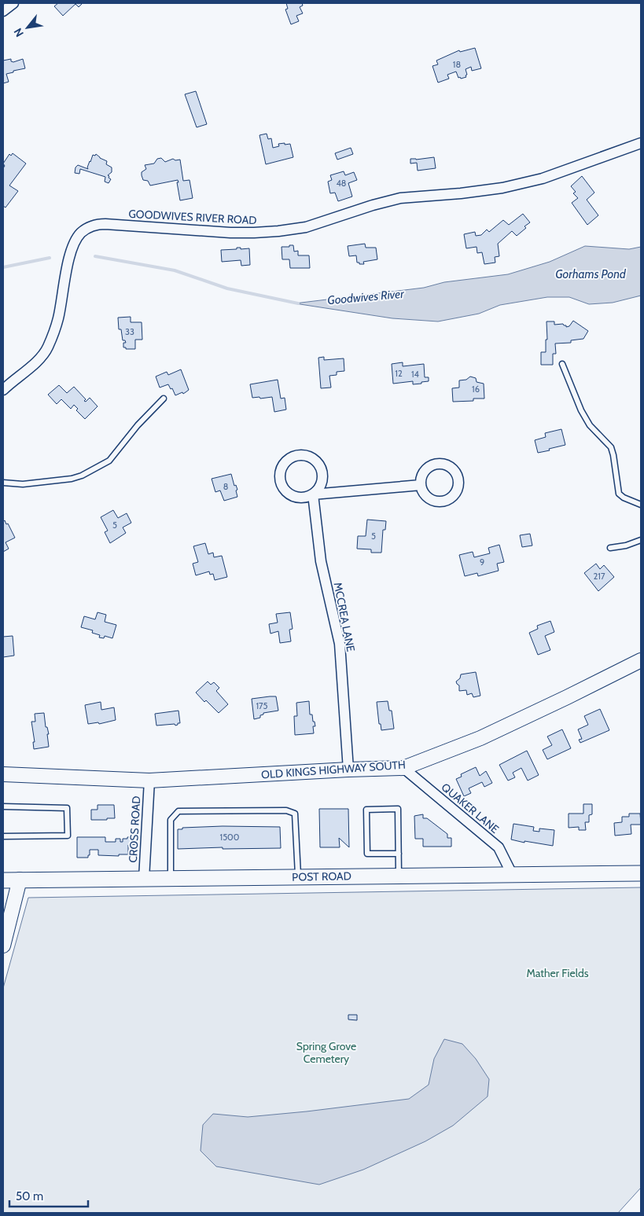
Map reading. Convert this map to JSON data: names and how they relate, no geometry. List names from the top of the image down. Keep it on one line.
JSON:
{"streets":{"main road":["POST ROAD"],"street":["GOODWIVES RIVER ROAD","MCCREA LANE","OLD KINGS HIGHWAY SOUTH","QUAKER LANE","CROSS ROAD"]},"crossings":[["MCCREA LANE","OLD KINGS HIGHWAY SOUTH"],["OLD KINGS HIGHWAY SOUTH","QUAKER LANE"],["OLD KINGS HIGHWAY SOUTH","CROSS ROAD"],["QUAKER LANE","POST ROAD"],["CROSS ROAD","POST ROAD"]],"water":["Gorhams Pond","Goodwives River"],"parks":["Mather Fields","Spring Grove Cemetery"],"house_numbers":["18","48","33","12","14","16","8","5","5","9","217","175","1500"],"scale_bar":"50 m","north":"bottom left"}
